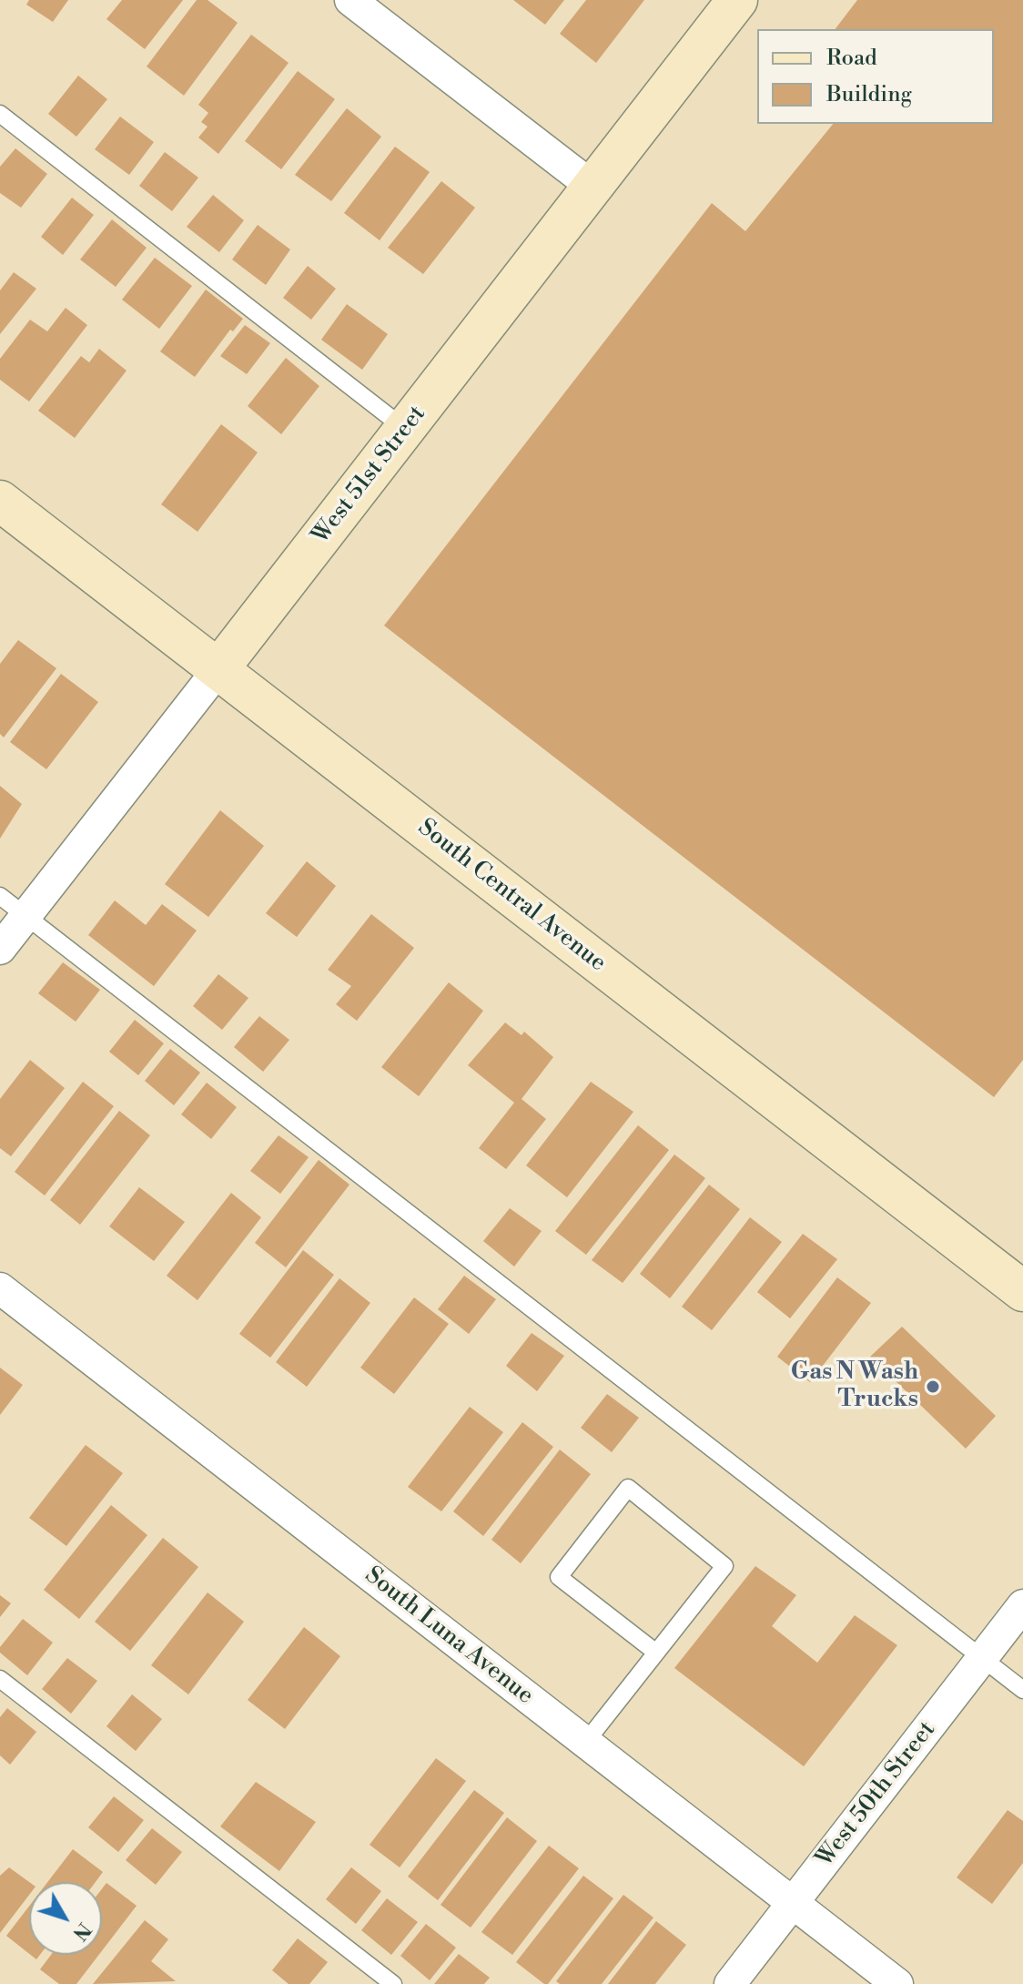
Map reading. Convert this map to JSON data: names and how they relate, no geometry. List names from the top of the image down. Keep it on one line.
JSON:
{"streets":{"main road":["West 51st Street","South Central Avenue"],"street":["South Luna Avenue","West 50th Street"]},"crossings":[["West 51st Street","South Central Avenue"],["South Luna Avenue","West 50th Street"]],"places":["Gas N Wash Trucks"],"legend":["Road","Building"],"north":"bottom right"}
